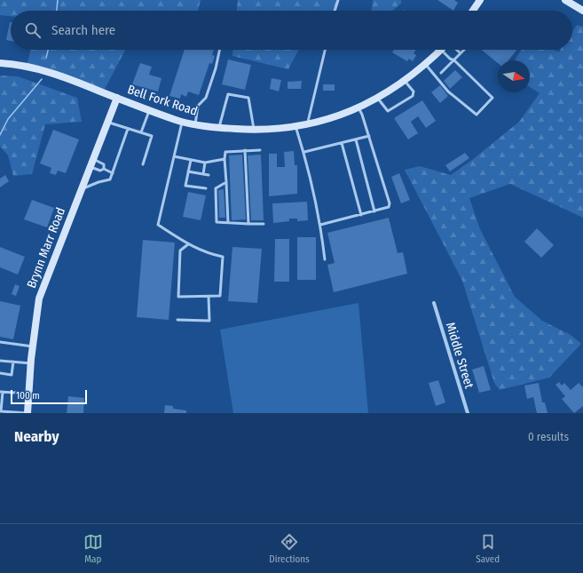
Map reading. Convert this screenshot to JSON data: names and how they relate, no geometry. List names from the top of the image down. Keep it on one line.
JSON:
{"streets":{"main road":["Bell Fork Road","Brynn Marr Road"],"street":["Middle Street"]},"crossings":[["Bell Fork Road","Brynn Marr Road"]],"scale_bar":"100 m","north":"right","page":{"search":"Search here","scale":"100 m","heading":["Nearby","0 results"],"nav":["Map","Directions","Saved"]}}
